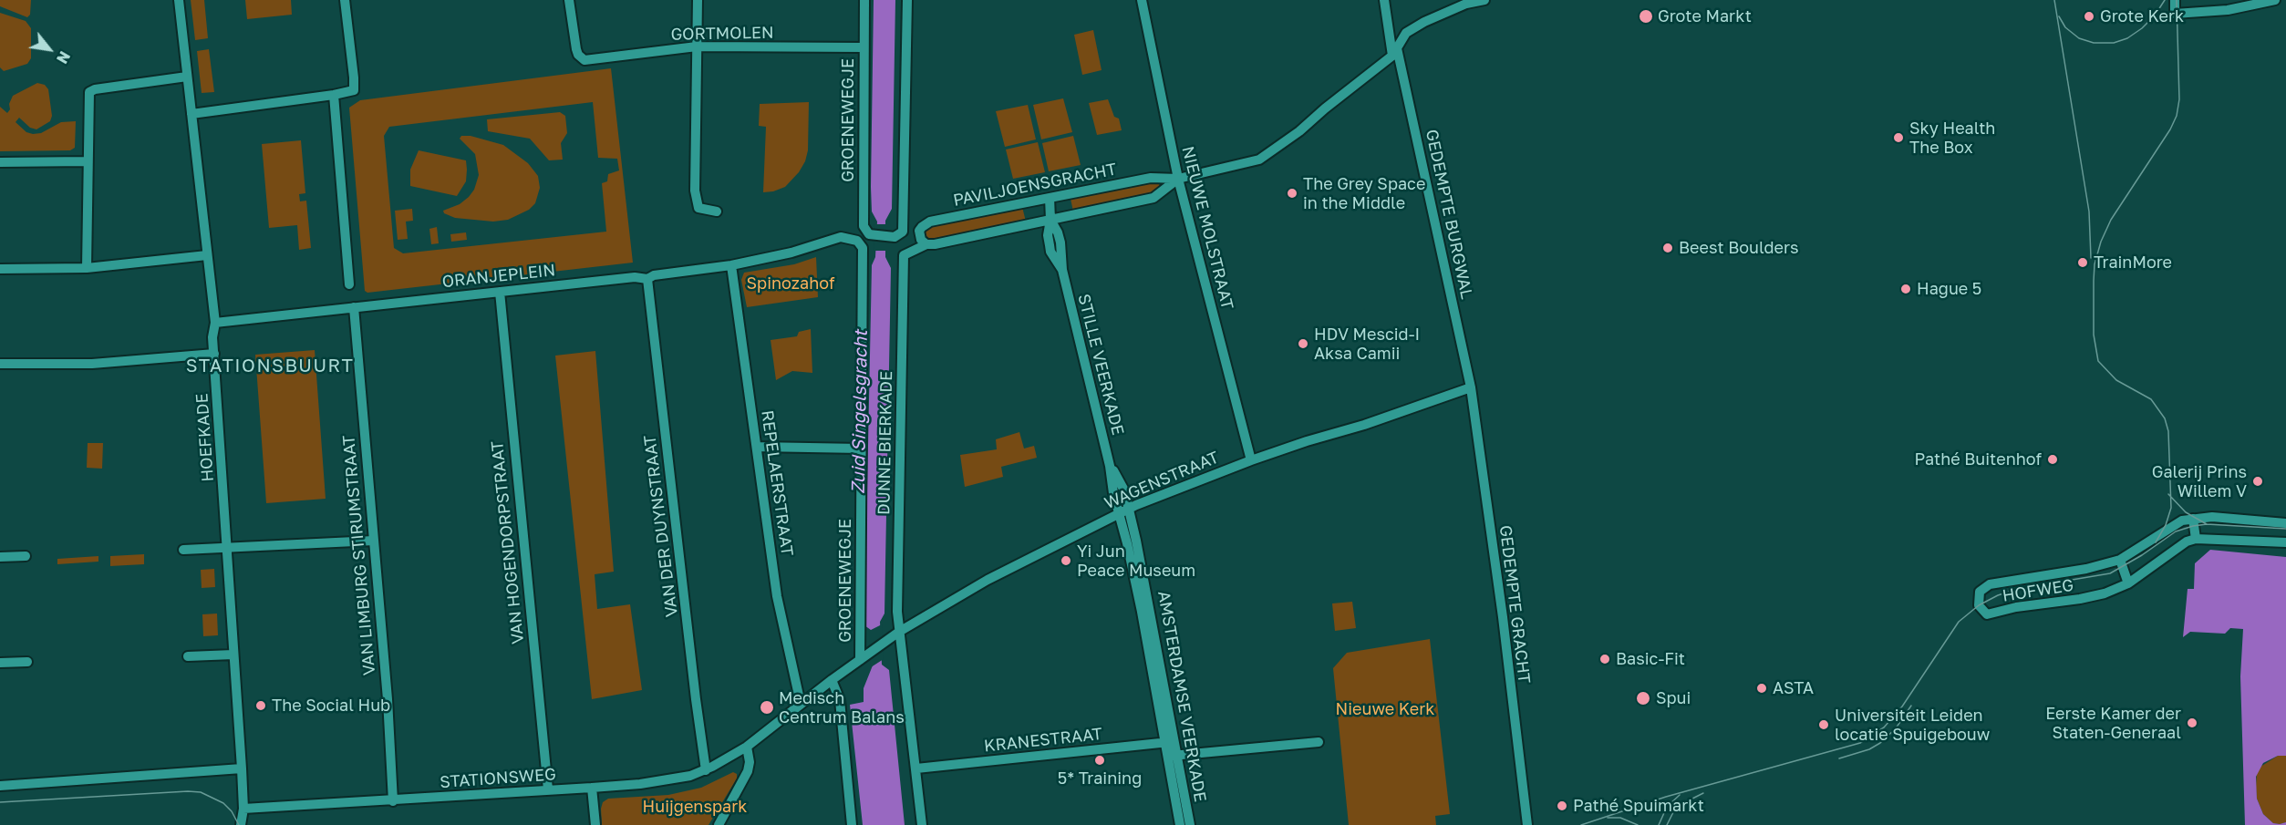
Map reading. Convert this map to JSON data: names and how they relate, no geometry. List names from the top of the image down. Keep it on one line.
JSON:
{"streets":{"street":["GORTMOLEN","GROENEWEGJE","PAVILJOENSGRACHT","GEDEMPTE BURGWAL","NIEUWE MOLSTRAAT","ORANJEPLEIN","STILLE VEERKADE","HOEFKADE","DUNNE BIERKADE","WAGENSTRAAT","REPELAERSTRAAT","VAN DER DUYNSTRAAT","VAN HOGENDORPSTRAAT","VAN LIMBURG STIRUMSTRAAT","HOFWEG","GEDEMPTE GRACHT","AMSTERDAMSE VEERKADE","KRANESTRAAT","STATIONSWEG"]},"crossings":[["GORTMOLEN","GROENEWEGJE"],["GROENEWEGJE","ORANJEPLEIN"],["GROENEWEGJE","STATIONSWEG"],["PAVILJOENSGRACHT","GEDEMPTE BURGWAL"],["PAVILJOENSGRACHT","NIEUWE MOLSTRAAT"],["PAVILJOENSGRACHT","STILLE VEERKADE"],["PAVILJOENSGRACHT","DUNNE BIERKADE"],["GEDEMPTE BURGWAL","WAGENSTRAAT"],["GEDEMPTE BURGWAL","GEDEMPTE GRACHT"],["NIEUWE MOLSTRAAT","WAGENSTRAAT"],["ORANJEPLEIN","HOEFKADE"],["ORANJEPLEIN","REPELAERSTRAAT"],["ORANJEPLEIN","VAN DER DUYNSTRAAT"],["ORANJEPLEIN","VAN HOGENDORPSTRAAT"],["ORANJEPLEIN","VAN LIMBURG STIRUMSTRAAT"],["STILLE VEERKADE","WAGENSTRAAT"],["STILLE VEERKADE","AMSTERDAMSE VEERKADE"],["HOEFKADE","STATIONSWEG"],["DUNNE BIERKADE","WAGENSTRAAT"],["DUNNE BIERKADE","KRANESTRAAT"],["WAGENSTRAAT","GEDEMPTE GRACHT"],["WAGENSTRAAT","AMSTERDAMSE VEERKADE"],["WAGENSTRAAT","STATIONSWEG"],["REPELAERSTRAAT","STATIONSWEG"],["VAN DER DUYNSTRAAT","STATIONSWEG"],["VAN HOGENDORPSTRAAT","STATIONSWEG"],["VAN LIMBURG STIRUMSTRAAT","STATIONSWEG"],["AMSTERDAMSE VEERKADE","KRANESTRAAT"]],"districts":["STATIONSBUURT"],"water":["Zuid Singelsgracht"],"parks":["Spinozahof","Nieuwe Kerk","Huijgenspark"],"places":["Grote Markt","Grote Kerk","Sky Health The Box","The Grey Space in the Middle","Beest Boulders","TrainMore","Hague 5","HDV Mescid-I Aksa Camii","Pathé Buitenhof","Galerij Prins Willem V","Yi Jun Peace Museum","Basic-Fit","ASTA","Spui","The Social Hub","Medisch Centrum Balans","Eerste Kamer der Staten-Generaal","Universiteit Leiden locatie Spuigebouw","5* Training","Pathé Spuimarkt"],"north":"bottom right"}
